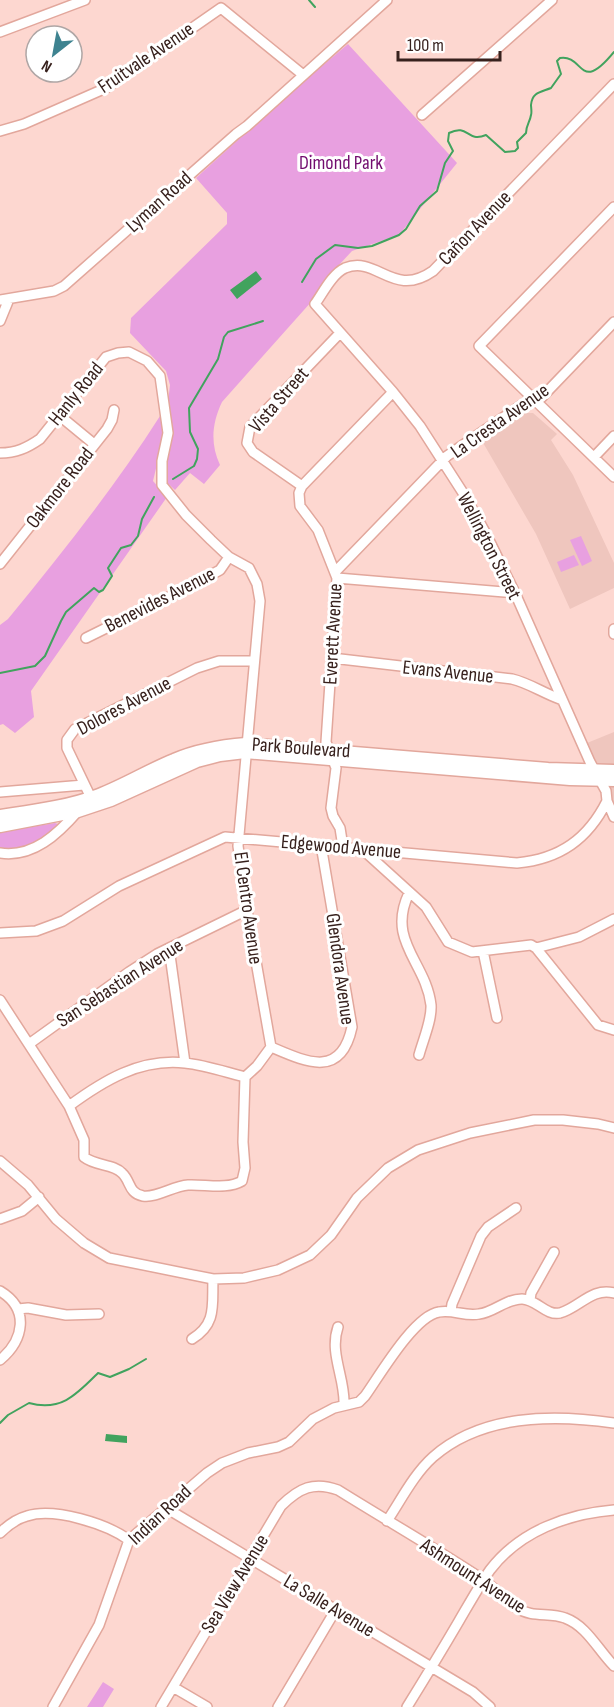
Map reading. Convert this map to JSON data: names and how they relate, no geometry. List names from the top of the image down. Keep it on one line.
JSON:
{"streets":{"main road":["Park Boulevard"],"street":["Fruitvale Avenue","Lyman Road","Cañon Avenue","Hanly Road","Vista Street","La Cresta Avenue","Oakmore Road","Wellington Street","Benevides Avenue","Everett Avenue","Evans Avenue","Dolores Avenue","Edgewood Avenue","El Centro Avenue","Glendora Avenue","San Sebastian Avenue","Indian Road","Ashmount Avenue","Sea View Avenue","La Salle Avenue"]},"crossings":[["Fruitvale Avenue","Lyman Road"],["Cañon Avenue","Wellington Street"],["Hanly Road","El Centro Avenue"],["Vista Street","Wellington Street"],["Vista Street","Everett Avenue"],["La Cresta Avenue","Wellington Street"],["La Cresta Avenue","Everett Avenue"],["Wellington Street","Evans Avenue"],["Wellington Street","Park Boulevard"],["Wellington Street","Edgewood Avenue"],["Benevides Avenue","El Centro Avenue"],["Everett Avenue","Evans Avenue"],["Everett Avenue","Park Boulevard"],["Everett Avenue","Edgewood Avenue"],["Dolores Avenue","Park Boulevard"],["Dolores Avenue","El Centro Avenue"],["Park Boulevard","El Centro Avenue"],["Edgewood Avenue","El Centro Avenue"],["Edgewood Avenue","Glendora Avenue"],["El Centro Avenue","Glendora Avenue"],["El Centro Avenue","San Sebastian Avenue"],["Indian Road","La Salle Avenue"],["Ashmount Avenue","Sea View Avenue"],["Sea View Avenue","La Salle Avenue"]],"parks":["Dimond Park"],"scale_bar":"100 m","north":"bottom left"}
